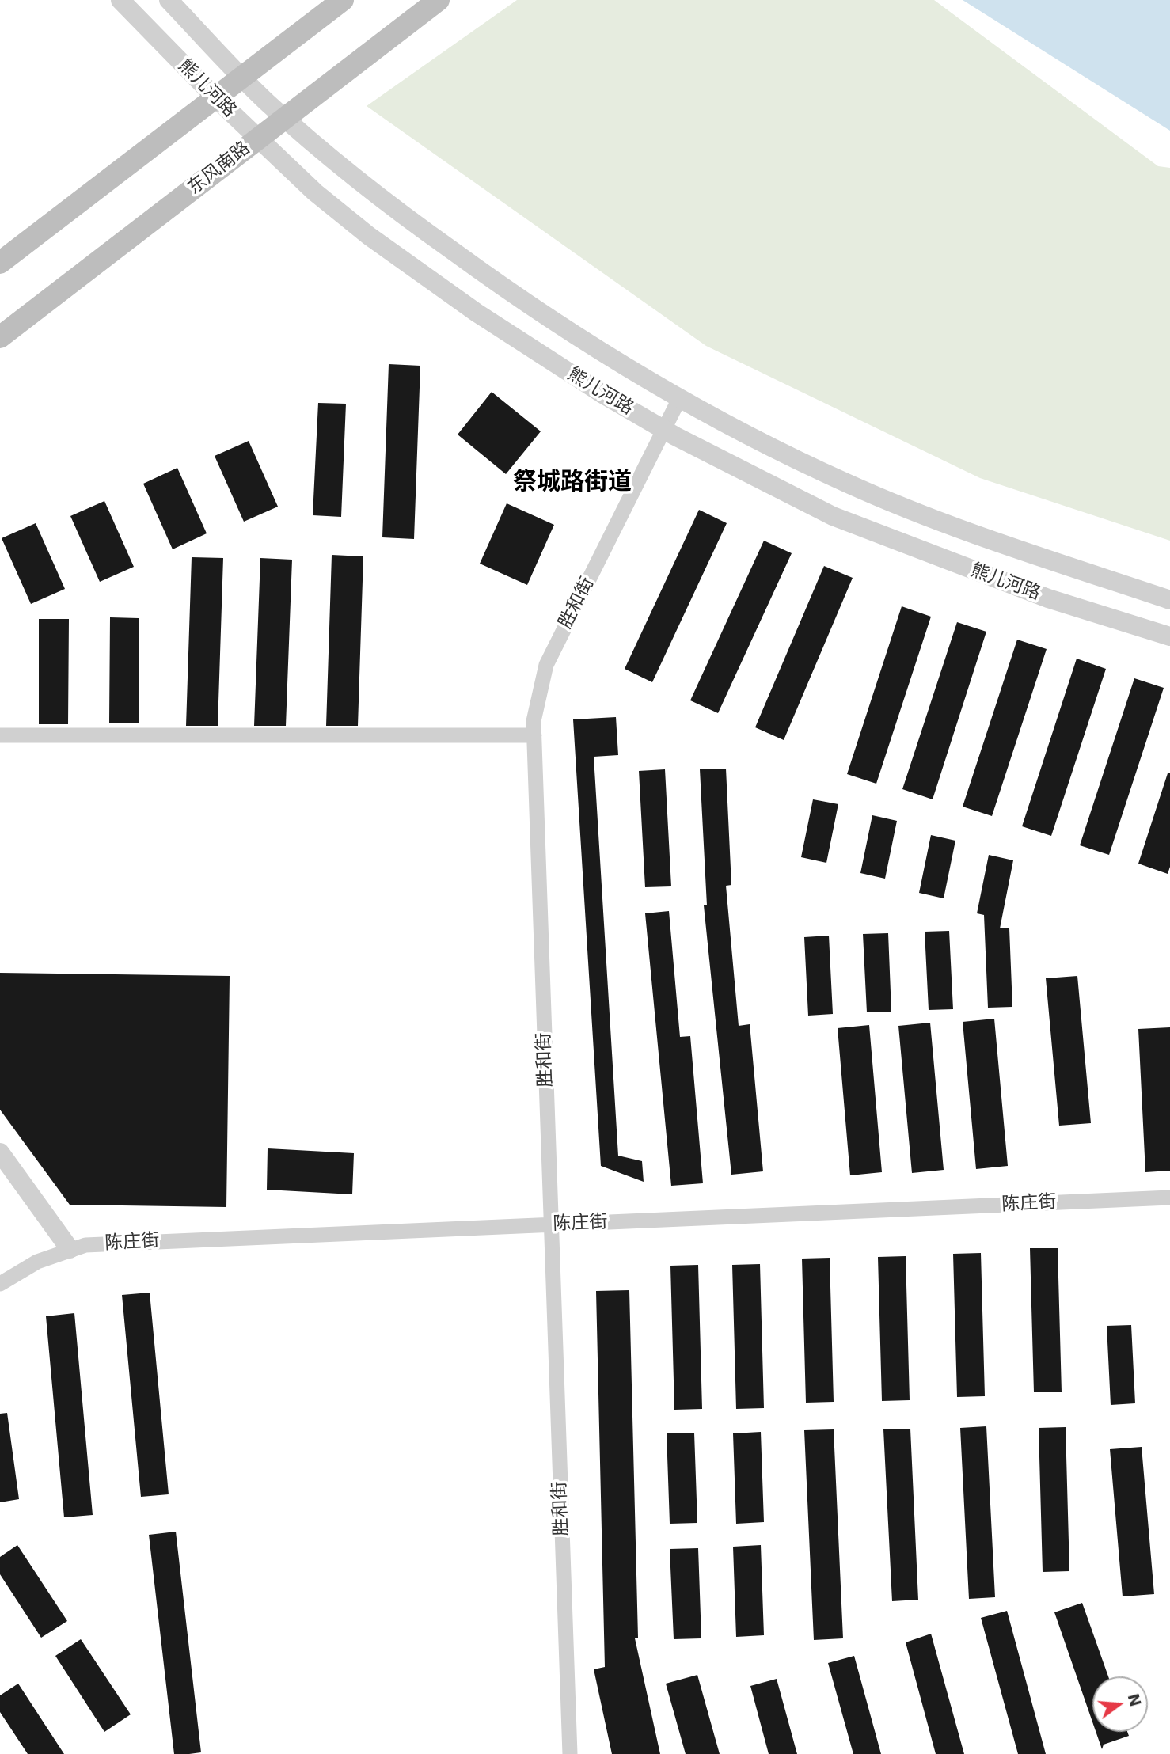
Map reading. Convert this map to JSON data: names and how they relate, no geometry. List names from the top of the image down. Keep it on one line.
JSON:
{"streets":{"main road":["东风南路"],"street":["熊儿河路","胜和街","陈庄街"]},"crossings":[["熊儿河路","东风南路"],["熊儿河路","胜和街"],["胜和街","陈庄街"]],"districts":["祭城路街道"],"north":"right"}
